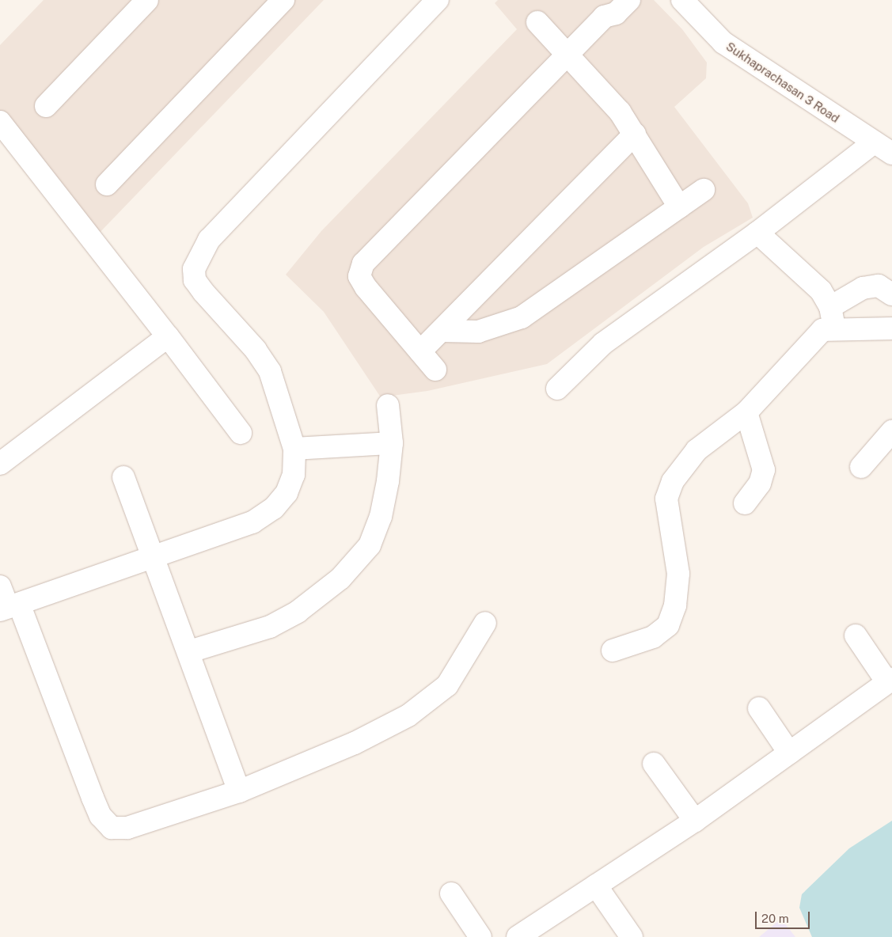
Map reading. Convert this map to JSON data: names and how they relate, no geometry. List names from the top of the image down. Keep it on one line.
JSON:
{"streets":{"street":["Sukhaprachasan 3 Road"]},"scale_bar":"20 m"}
